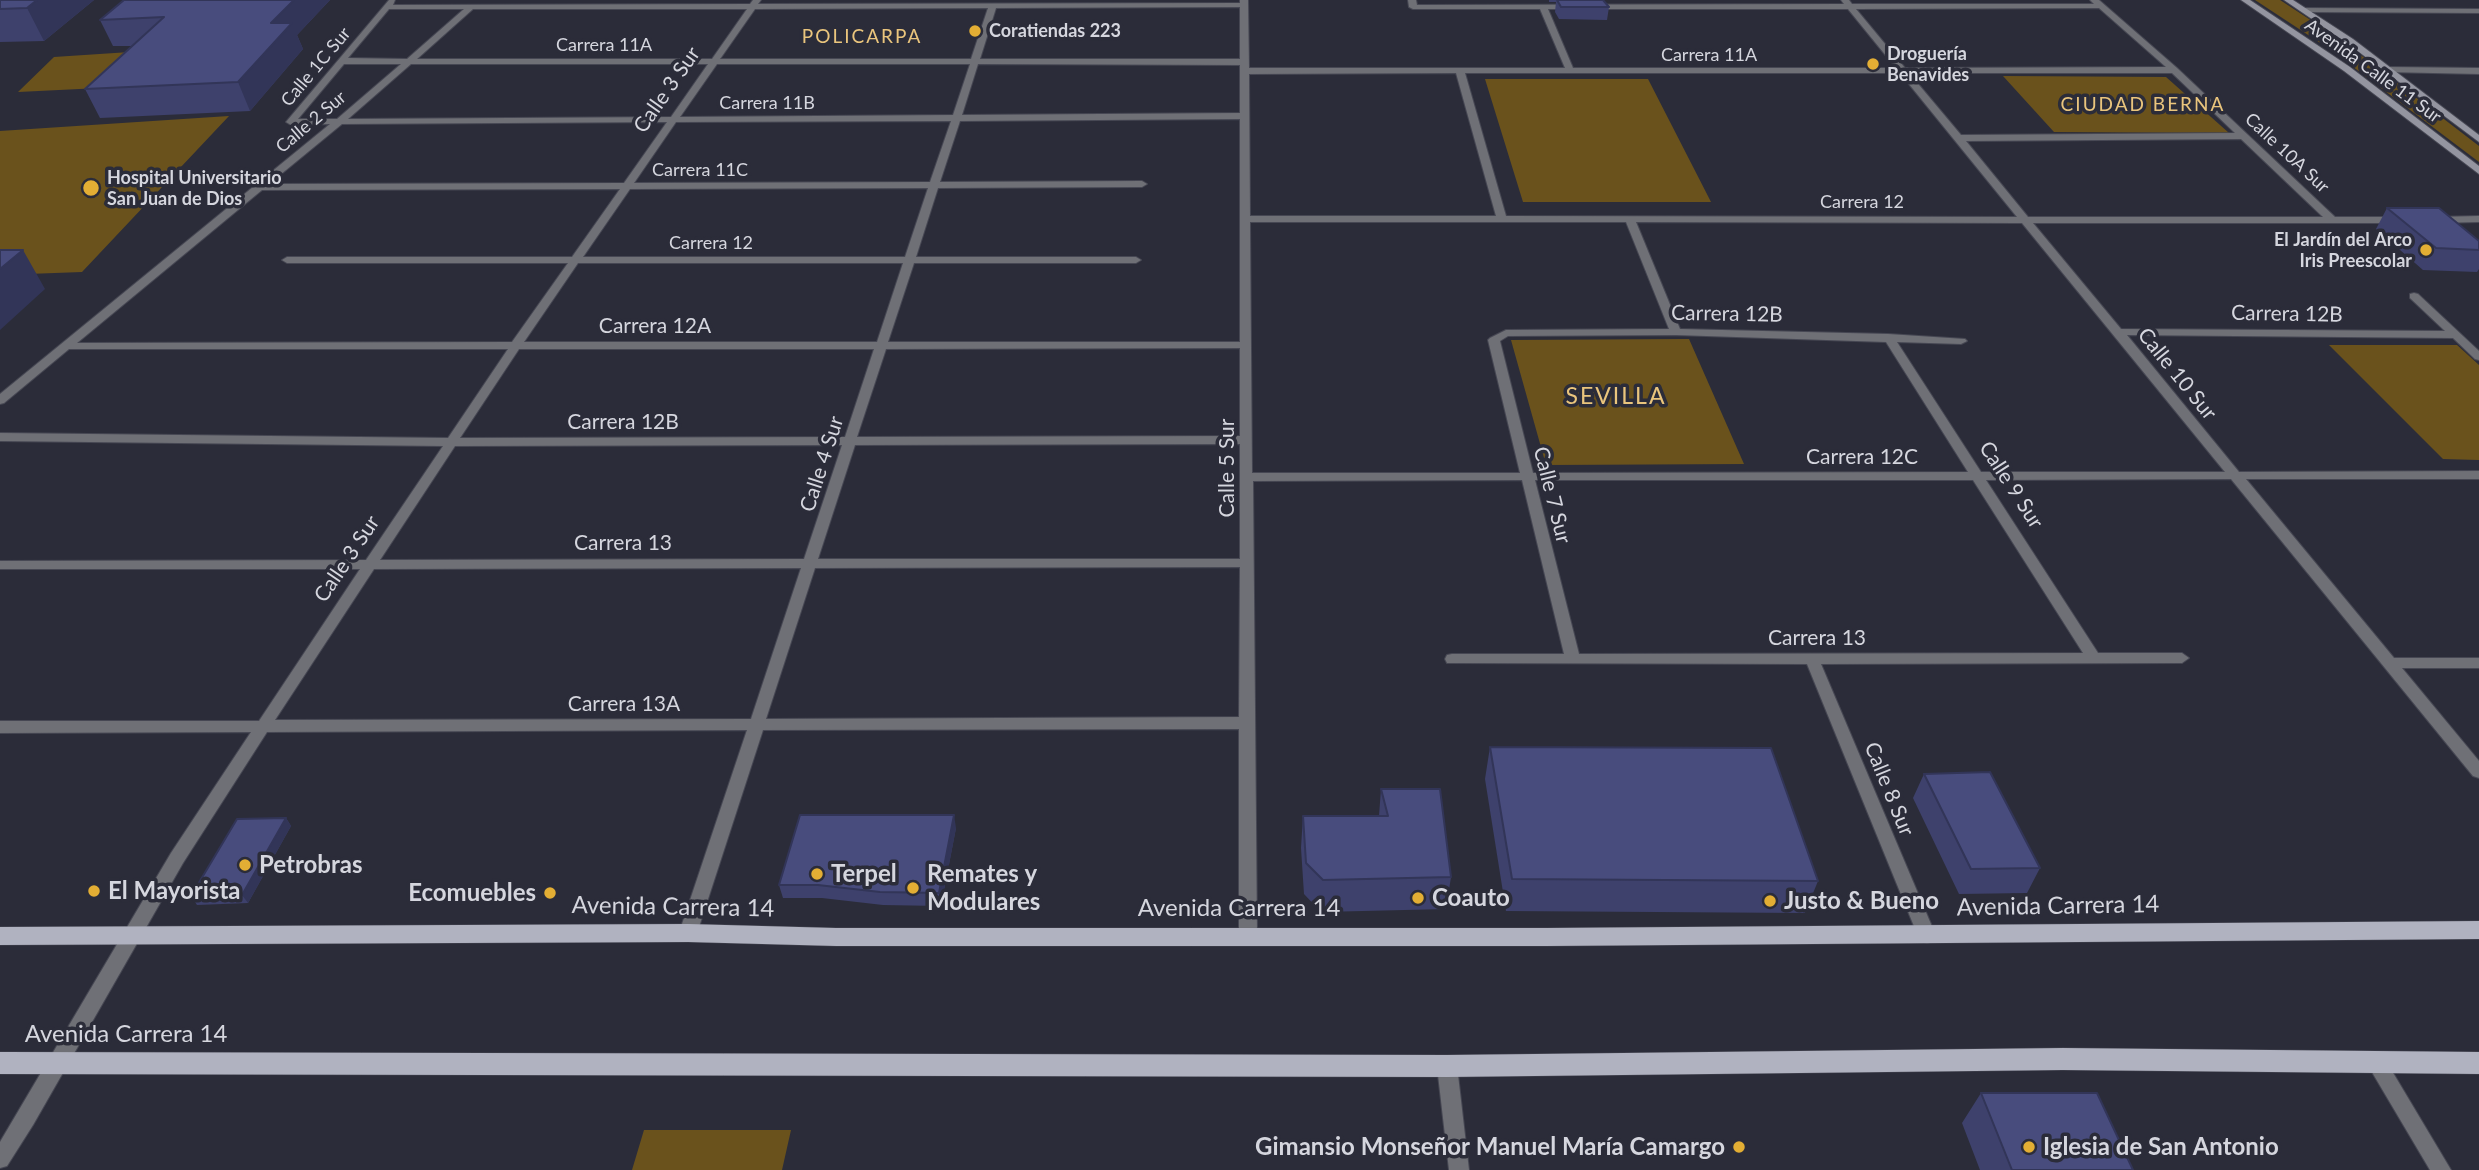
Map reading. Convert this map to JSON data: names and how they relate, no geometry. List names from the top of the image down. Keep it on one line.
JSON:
{"streets":{"main road":["Avenida Calle 11 Sur","Avenida Carrera 14"],"street":["Carrera 11A","Calle 1C Sur","Calle 3 Sur","Carrera 11B","Calle 2 Sur","Calle 10A Sur","Carrera 11C","Carrera 12","Carrera 12B","Carrera 12A","Calle 10 Sur","Carrera 12C","Calle 4 Sur","Calle 5 Sur","Calle 9 Sur","Calle 7 Sur","Carrera 13","Carrera 13A","Calle 8 Sur"]},"crossings":[["Carrera 11A","Calle 1C Sur"],["Carrera 11A","Calle 3 Sur"],["Carrera 11A","Calle 2 Sur"],["Carrera 11A","Calle 10A Sur"],["Carrera 11A","Calle 10 Sur"],["Carrera 11A","Calle 4 Sur"],["Carrera 11A","Calle 5 Sur"],["Calle 1C Sur","Carrera 11B"],["Calle 3 Sur","Carrera 11B"],["Calle 3 Sur","Carrera 11C"],["Calle 3 Sur","Carrera 12"],["Calle 3 Sur","Carrera 12B"],["Calle 3 Sur","Carrera 12A"],["Calle 3 Sur","Carrera 13"],["Calle 3 Sur","Carrera 13A"],["Calle 3 Sur","Avenida Carrera 14"],["Carrera 11B","Calle 2 Sur"],["Carrera 11B","Calle 4 Sur"],["Carrera 11B","Calle 5 Sur"],["Calle 2 Sur","Carrera 11C"],["Calle 2 Sur","Carrera 12A"],["Calle 10A Sur","Carrera 12"],["Carrera 11C","Calle 4 Sur"],["Carrera 12","Calle 10 Sur"],["Carrera 12","Calle 4 Sur"],["Carrera 12","Calle 5 Sur"],["Carrera 12B","Calle 10 Sur"],["Carrera 12B","Calle 4 Sur"],["Carrera 12B","Calle 5 Sur"],["Carrera 12B","Calle 9 Sur"],["Carrera 12B","Calle 7 Sur"],["Carrera 12A","Calle 4 Sur"],["Carrera 12A","Calle 5 Sur"],["Calle 10 Sur","Carrera 12C"],["Carrera 12C","Calle 5 Sur"],["Carrera 12C","Calle 9 Sur"],["Carrera 12C","Calle 7 Sur"],["Calle 4 Sur","Carrera 13"],["Calle 4 Sur","Carrera 13A"],["Calle 4 Sur","Avenida Carrera 14"],["Calle 5 Sur","Carrera 13"],["Calle 5 Sur","Carrera 13A"],["Calle 5 Sur","Avenida Carrera 14"],["Calle 9 Sur","Carrera 13"],["Calle 7 Sur","Carrera 13"],["Carrera 13","Calle 8 Sur"],["Calle 8 Sur","Avenida Carrera 14"]],"districts":["POLICARPA","CIUDAD BERNA","SEVILLA"],"places":["Coratiendas 223","Droguería Benavides","Hospital Universitario San Juan de Dios","El Jardín del Arco Iris Preescolar","Petrobras","Terpel","Remates y Modulares","El Mayorista","Ecomuebles","Coauto","Justo & Bueno","Gimansio Monseñor Manuel María Camargo","Iglesia de San Antonio"]}
